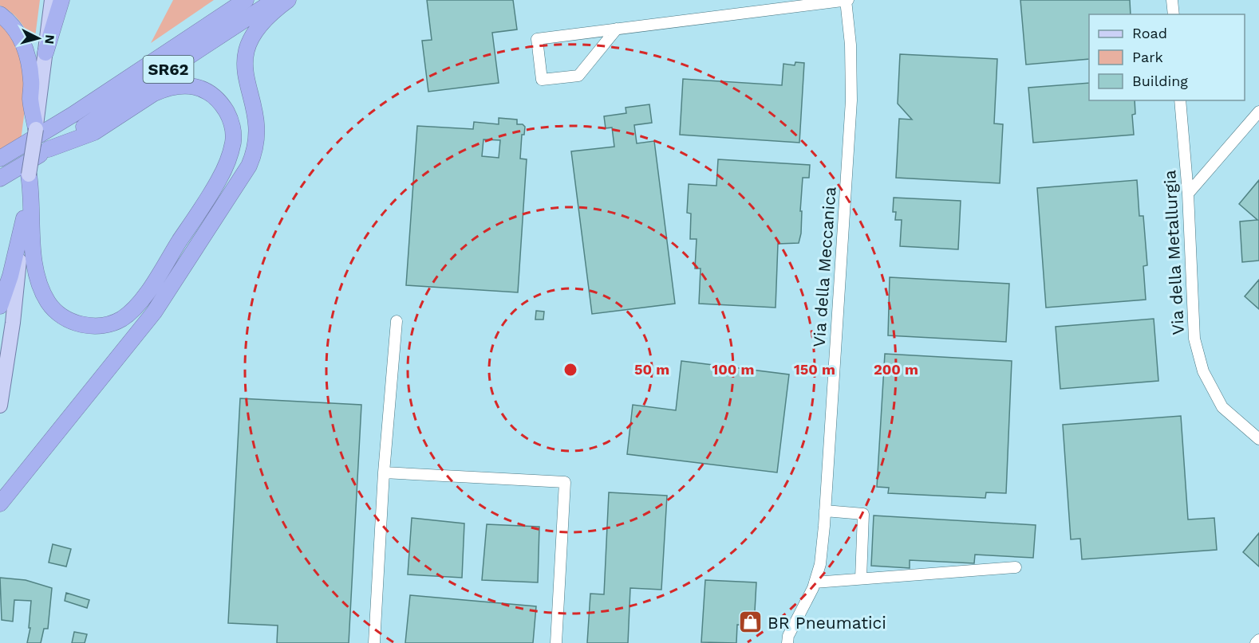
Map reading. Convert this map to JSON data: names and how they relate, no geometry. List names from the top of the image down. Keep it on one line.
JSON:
{"streets":{"highway":["SR62"],"street":["Via della Metallurgia","Via della Meccanica"]},"places":{"shop":["BR Pneumatici"]},"legend":["Road","Park","Building"],"north":"right","rings":["50 m","100 m","150 m","200 m"]}
